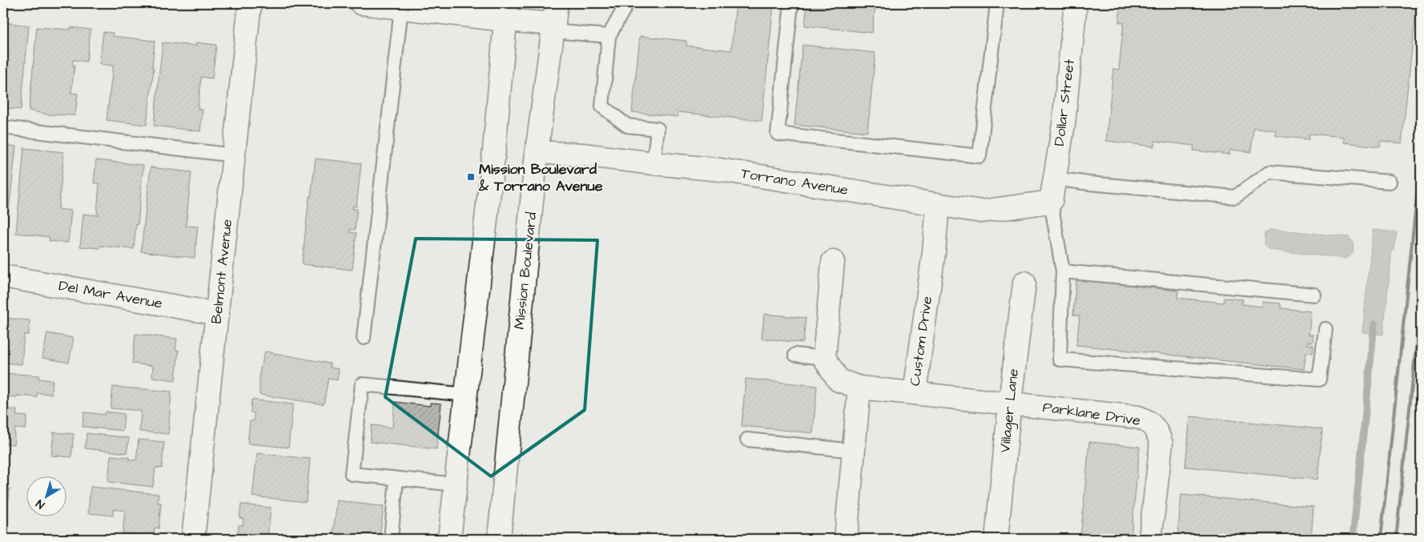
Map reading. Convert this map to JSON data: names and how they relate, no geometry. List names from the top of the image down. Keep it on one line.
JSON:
{"streets":{"street":["Dollar Street","Torrano Avenue","Mission Boulevard","Belmont Avenue","Del Mar Avenue","Custom Drive","Villager Lane","Parklane Drive"]},"crossings":[["Dollar Street","Torrano Avenue"],["Torrano Avenue","Mission Boulevard"],["Torrano Avenue","Custom Drive"],["Belmont Avenue","Del Mar Avenue"],["Custom Drive","Parklane Drive"],["Villager Lane","Parklane Drive"]],"places":{"transit":["Mission Boulevard & Torrano Avenue"]},"north":"bottom left"}
